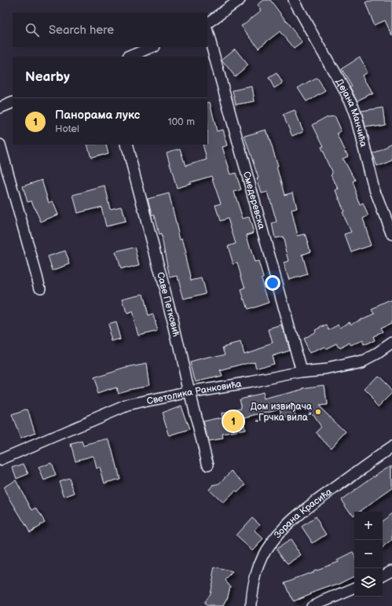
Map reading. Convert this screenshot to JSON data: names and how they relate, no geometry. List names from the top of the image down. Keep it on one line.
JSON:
{"streets":{"street":["Дејана Манчића","Смедеревска","Саве Петковић","Светолика Ранковића","Зорана Красића"]},"crossings":[["Смедеревска","Светолика Ранковића"],["Саве Петковић","Светолика Ранковића"]],"places":["Дом извиђача „Грчка вила”"],"page":{"search":"Search here","heading":"Nearby","list":[{"mark":"1","name":"Панорама лукс","note":"Hotel","value":"100 m"}],"pins":"1","map_buttons":["+","−"]}}
